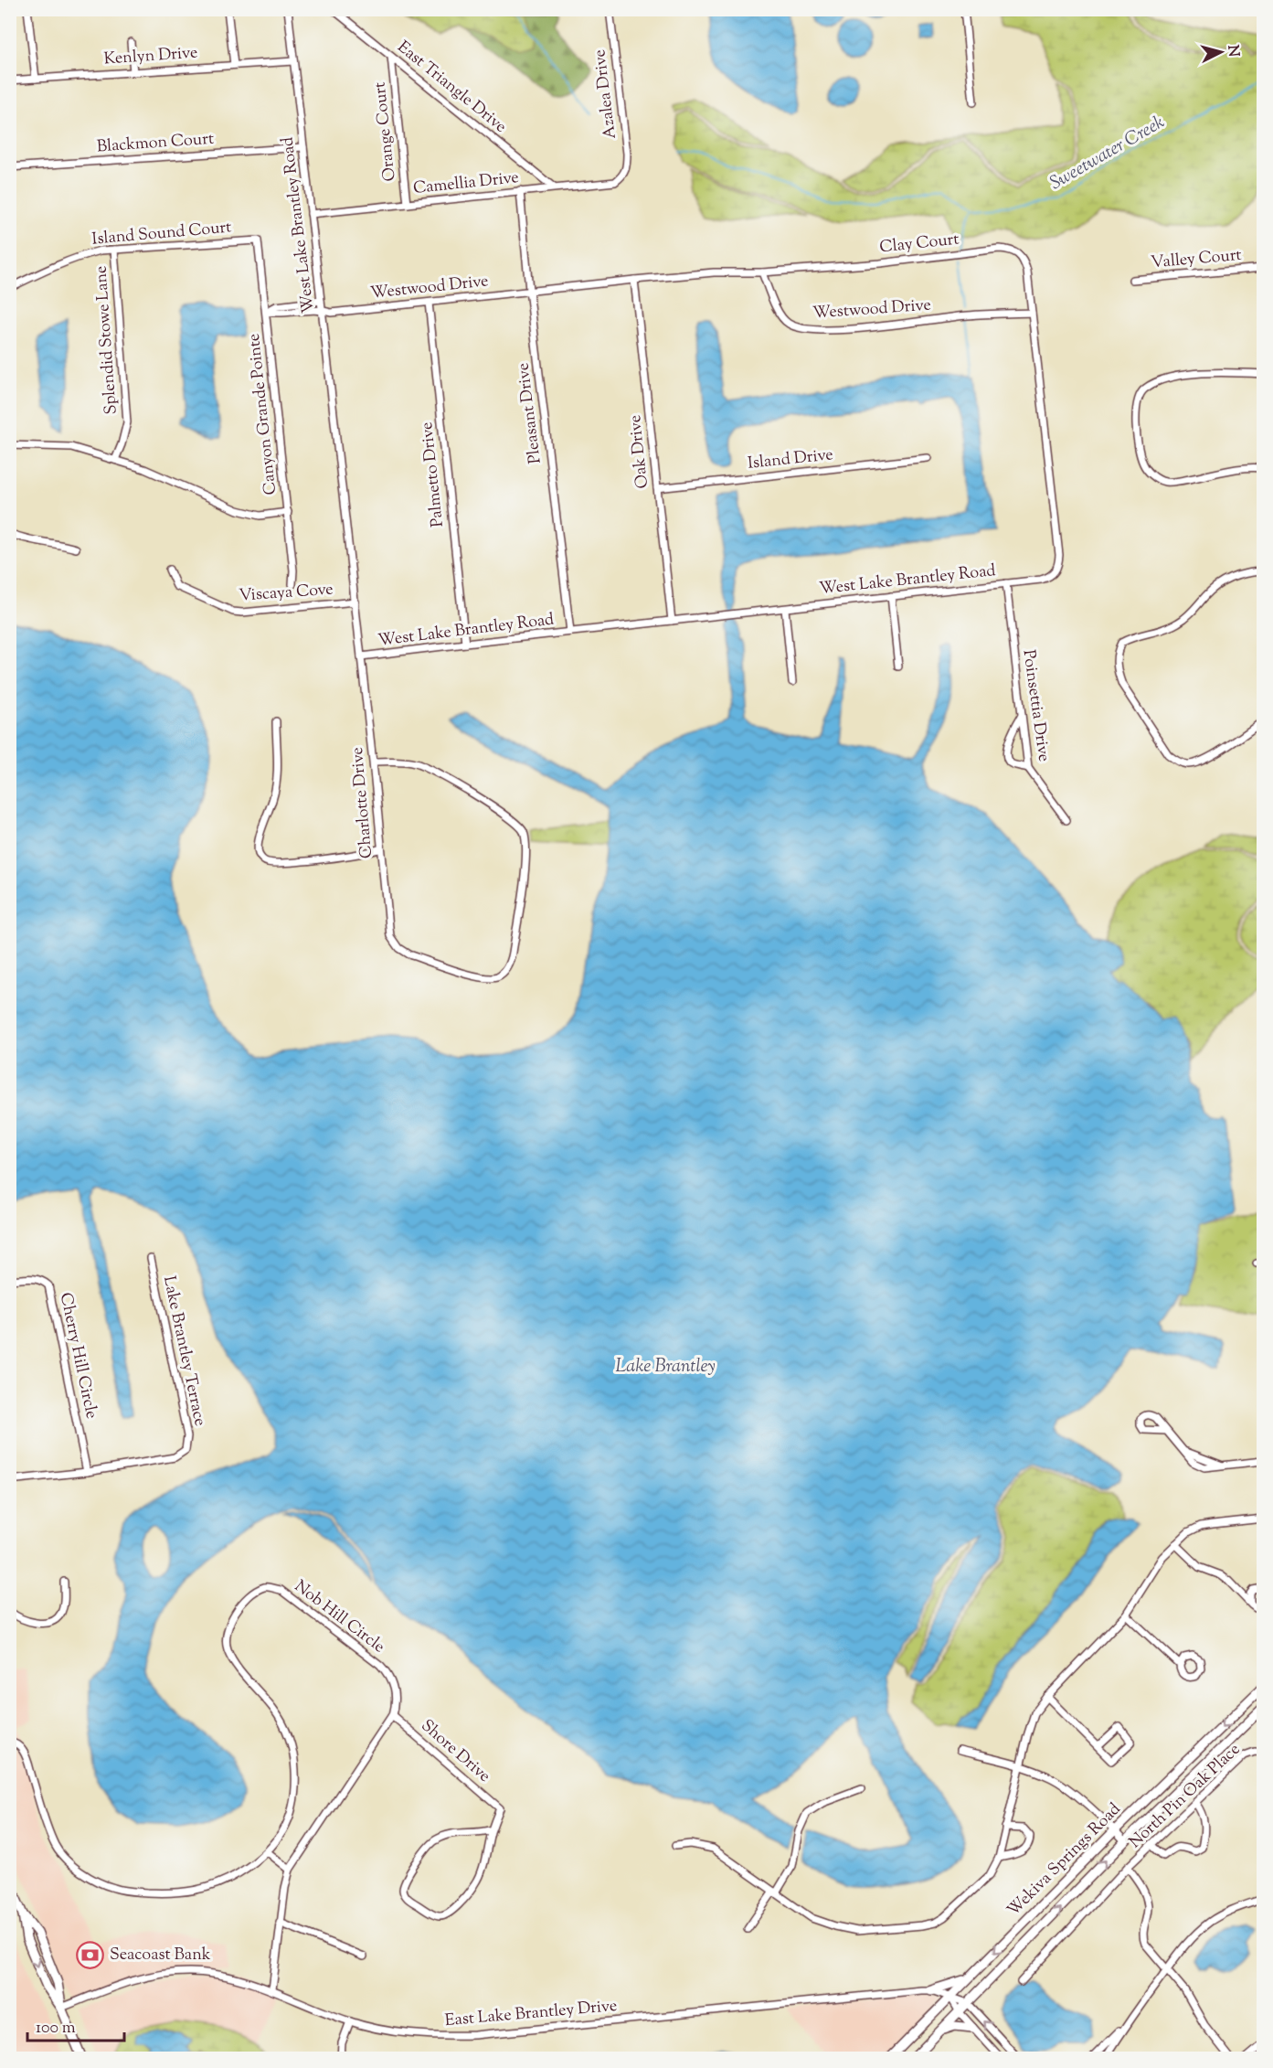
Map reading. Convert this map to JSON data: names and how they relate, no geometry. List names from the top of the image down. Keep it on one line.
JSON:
{"streets":{"main road":["Wekiva Springs Road"],"street":["Kenlyn Drive","East Triangle Drive","Azalea Drive","Orange Court","Blackmon Court","Camellia Drive","West Lake Brantley Road","Island Sound Court","Clay Court","Valley Court","Westwood Drive","Splendid Stowe Lane","Pleasant Drive","Canyon Grande Pointe","Oak Drive","Island Drive","Palmetto Drive","Viscaya Cove","Poinsettia Drive","Charlotte Drive","Lake Brantley Terrace","Cherry Hill Circle","Nob Hill Circle","Shore Drive","North Pin Oak Place","East Lake Brantley Drive"]},"crossings":[["Kenlyn Drive","West Lake Brantley Road"],["East Triangle Drive","Orange Court"],["East Triangle Drive","Camellia Drive"],["Azalea Drive","Camellia Drive"],["Orange Court","Camellia Drive"],["Blackmon Court","West Lake Brantley Road"],["Camellia Drive","West Lake Brantley Road"],["Camellia Drive","Pleasant Drive"],["West Lake Brantley Road","Clay Court"],["West Lake Brantley Road","Westwood Drive"],["West Lake Brantley Road","Pleasant Drive"],["West Lake Brantley Road","Oak Drive"],["West Lake Brantley Road","Palmetto Drive"],["West Lake Brantley Road","Viscaya Cove"],["West Lake Brantley Road","Poinsettia Drive"],["West Lake Brantley Road","Charlotte Drive"],["Island Sound Court","Splendid Stowe Lane"],["Island Sound Court","Canyon Grande Pointe"],["Clay Court","Westwood Drive"],["Westwood Drive","Pleasant Drive"],["Westwood Drive","Canyon Grande Pointe"],["Westwood Drive","Oak Drive"],["Westwood Drive","Palmetto Drive"],["Oak Drive","Island Drive"],["Lake Brantley Terrace","Cherry Hill Circle"],["Nob Hill Circle","Shore Drive"],["Nob Hill Circle","East Lake Brantley Drive"],["Wekiva Springs Road","East Lake Brantley Drive"]],"water":["Sweetwater Creek","Lake Brantley"],"places":{"bank":["Seacoast Bank"]},"scale_bar":"100 m","north":"right"}
